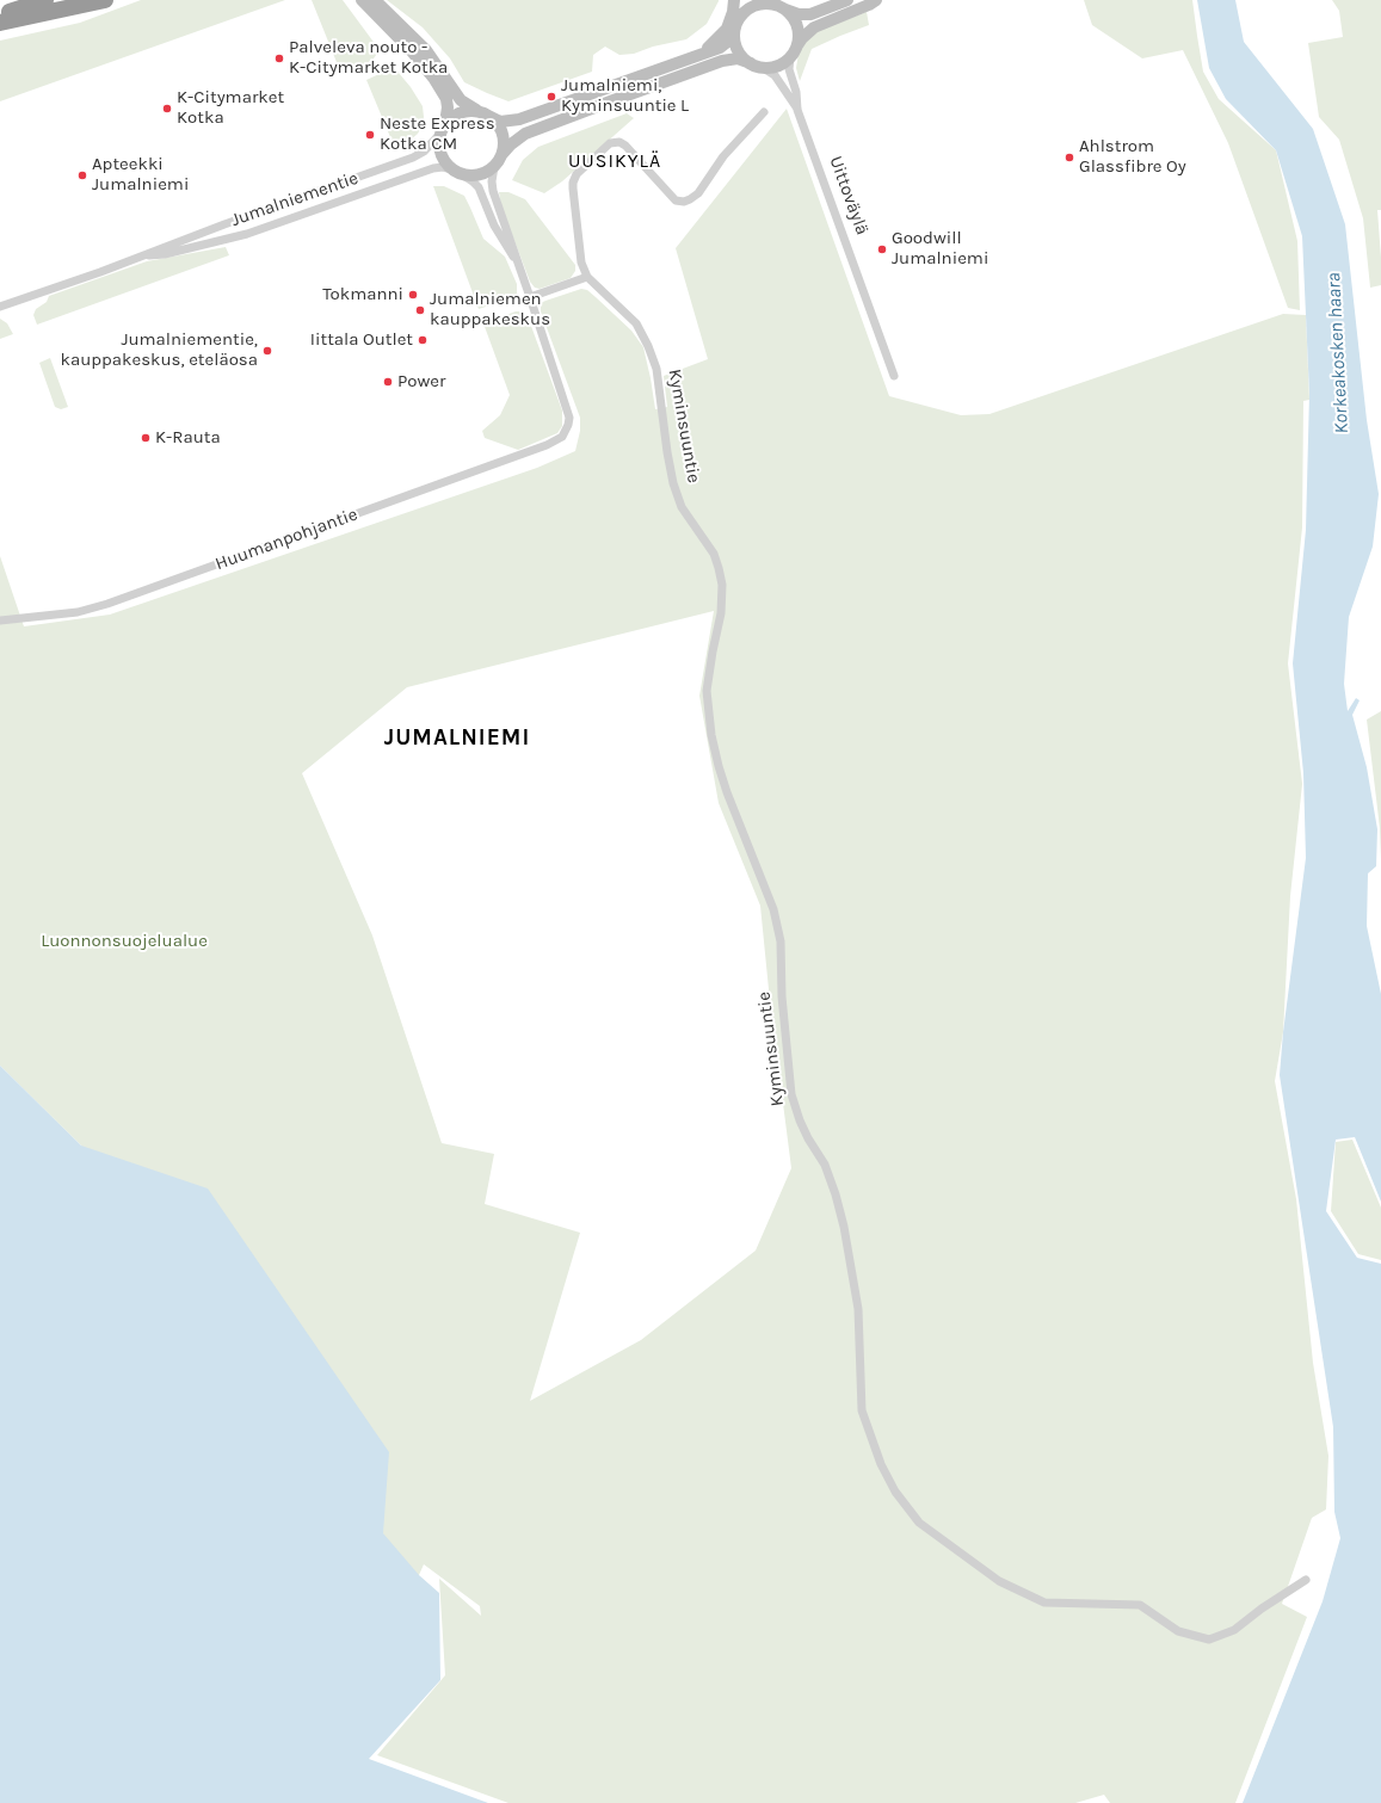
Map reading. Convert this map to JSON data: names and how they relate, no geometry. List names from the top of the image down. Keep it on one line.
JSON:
{"streets":{"street":["Uittoväylä","Jumalniementie","Kyminsuuntie","Huumanpohjantie"]},"districts":["UUSIKYLÄ","JUMALNIEMI"],"water":["Korkeakosken haara"],"parks":["Luonnonsuojelualue"],"places":["Palveleva nouto - K-Citymarket Kotka","Jumalniemi, Kyminsuuntie L","K-Citymarket Kotka","Neste Express Kotka CM","Ahlstrom Glassfibre Oy","Apteekki Jumalniemi","Goodwill Jumalniemi","Tokmanni","Jumalniemen kauppakeskus","Iittala Outlet","Jumalniementie, kauppakeskus, eteläosa","Power","K-Rauta"]}
